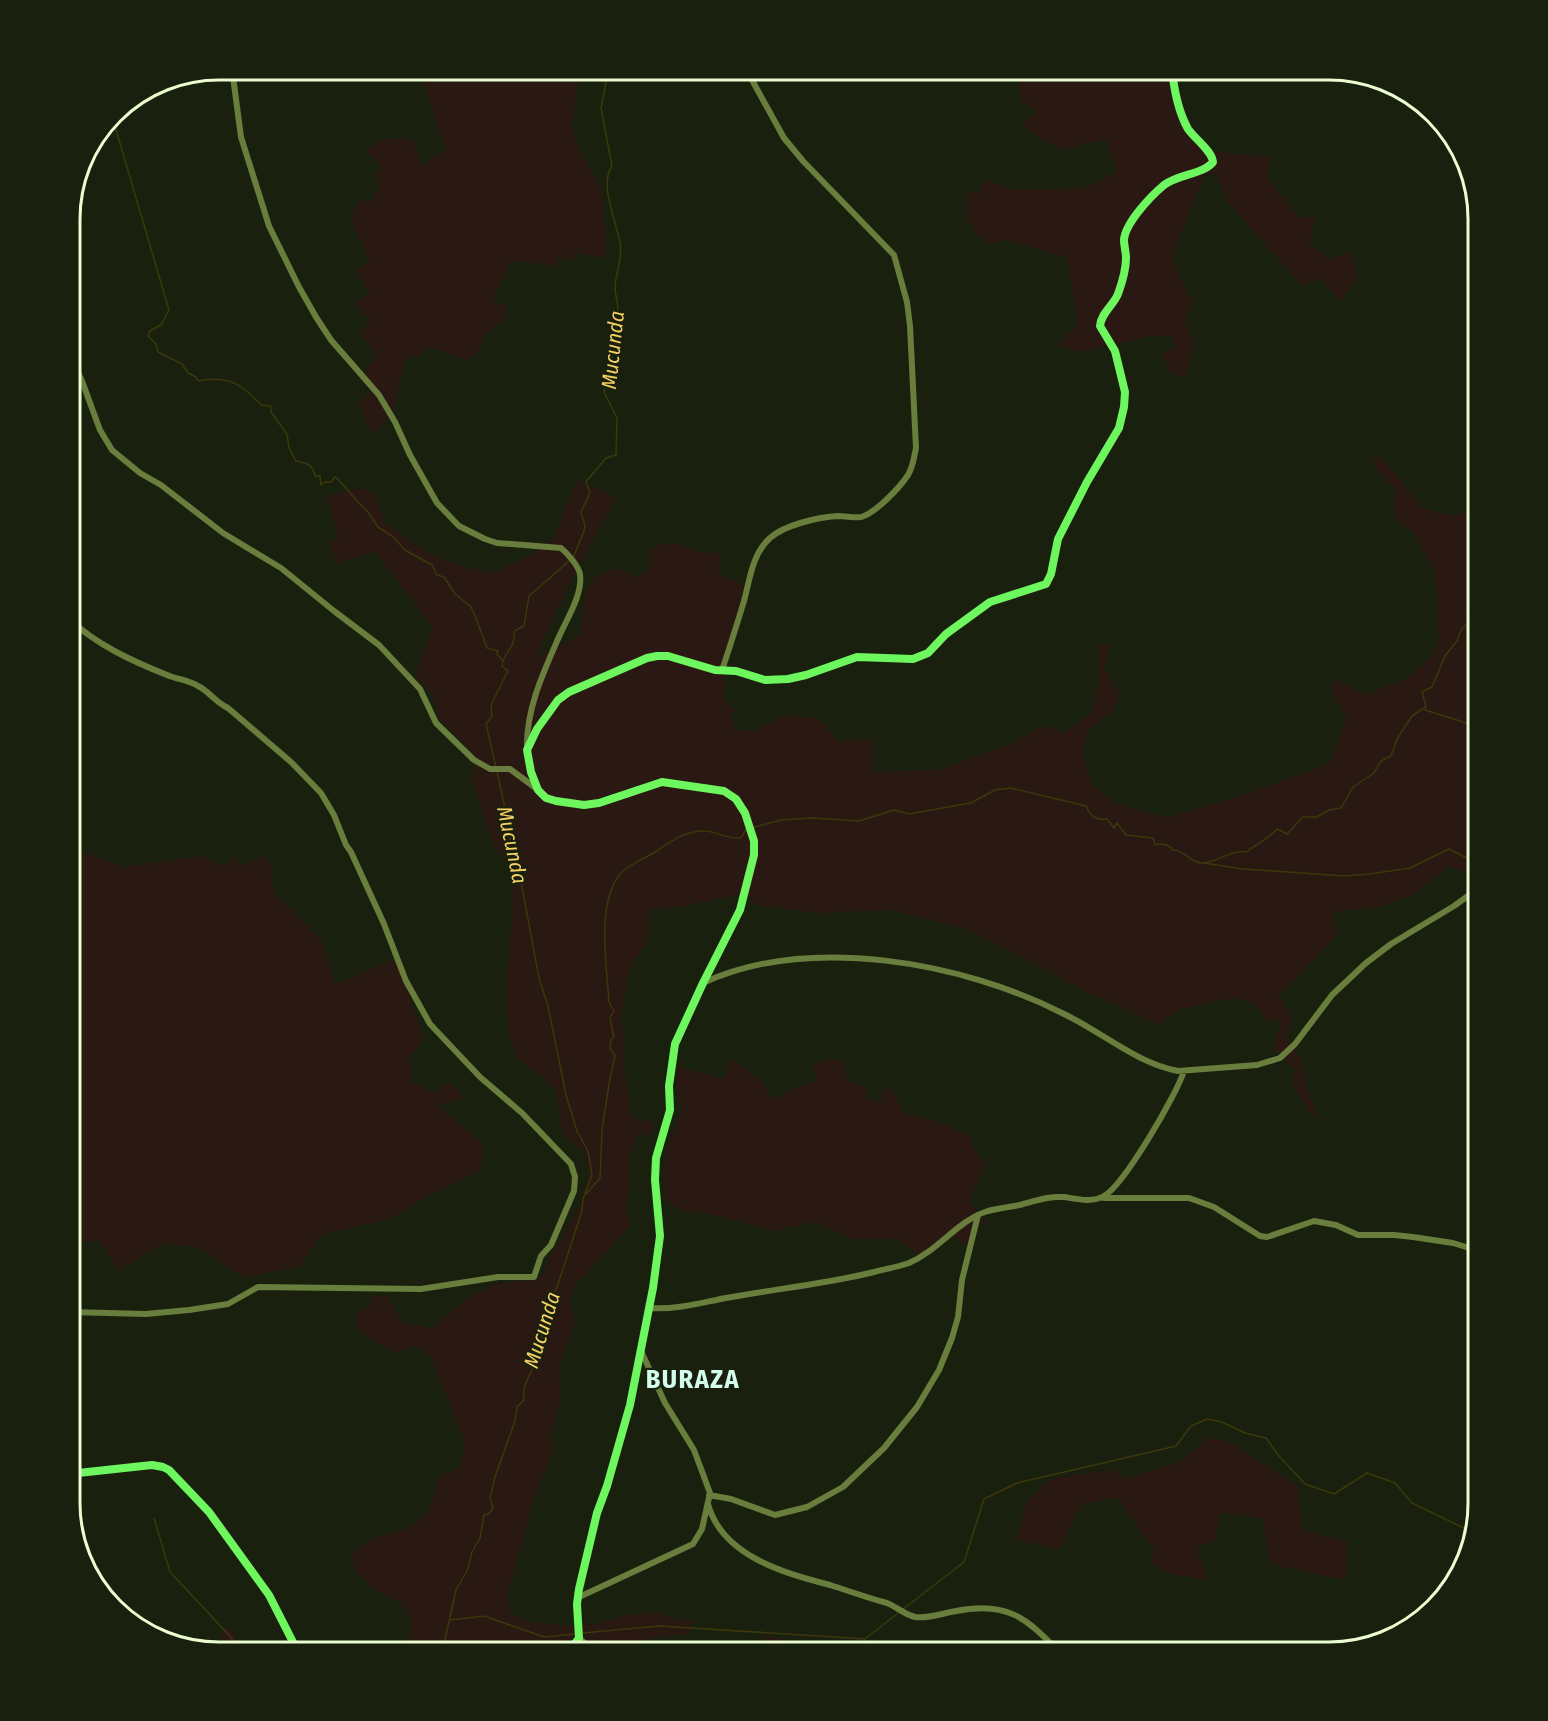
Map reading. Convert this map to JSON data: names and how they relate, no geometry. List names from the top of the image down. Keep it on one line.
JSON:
{"districts":["BURAZA"],"water":["Mucunda"]}
